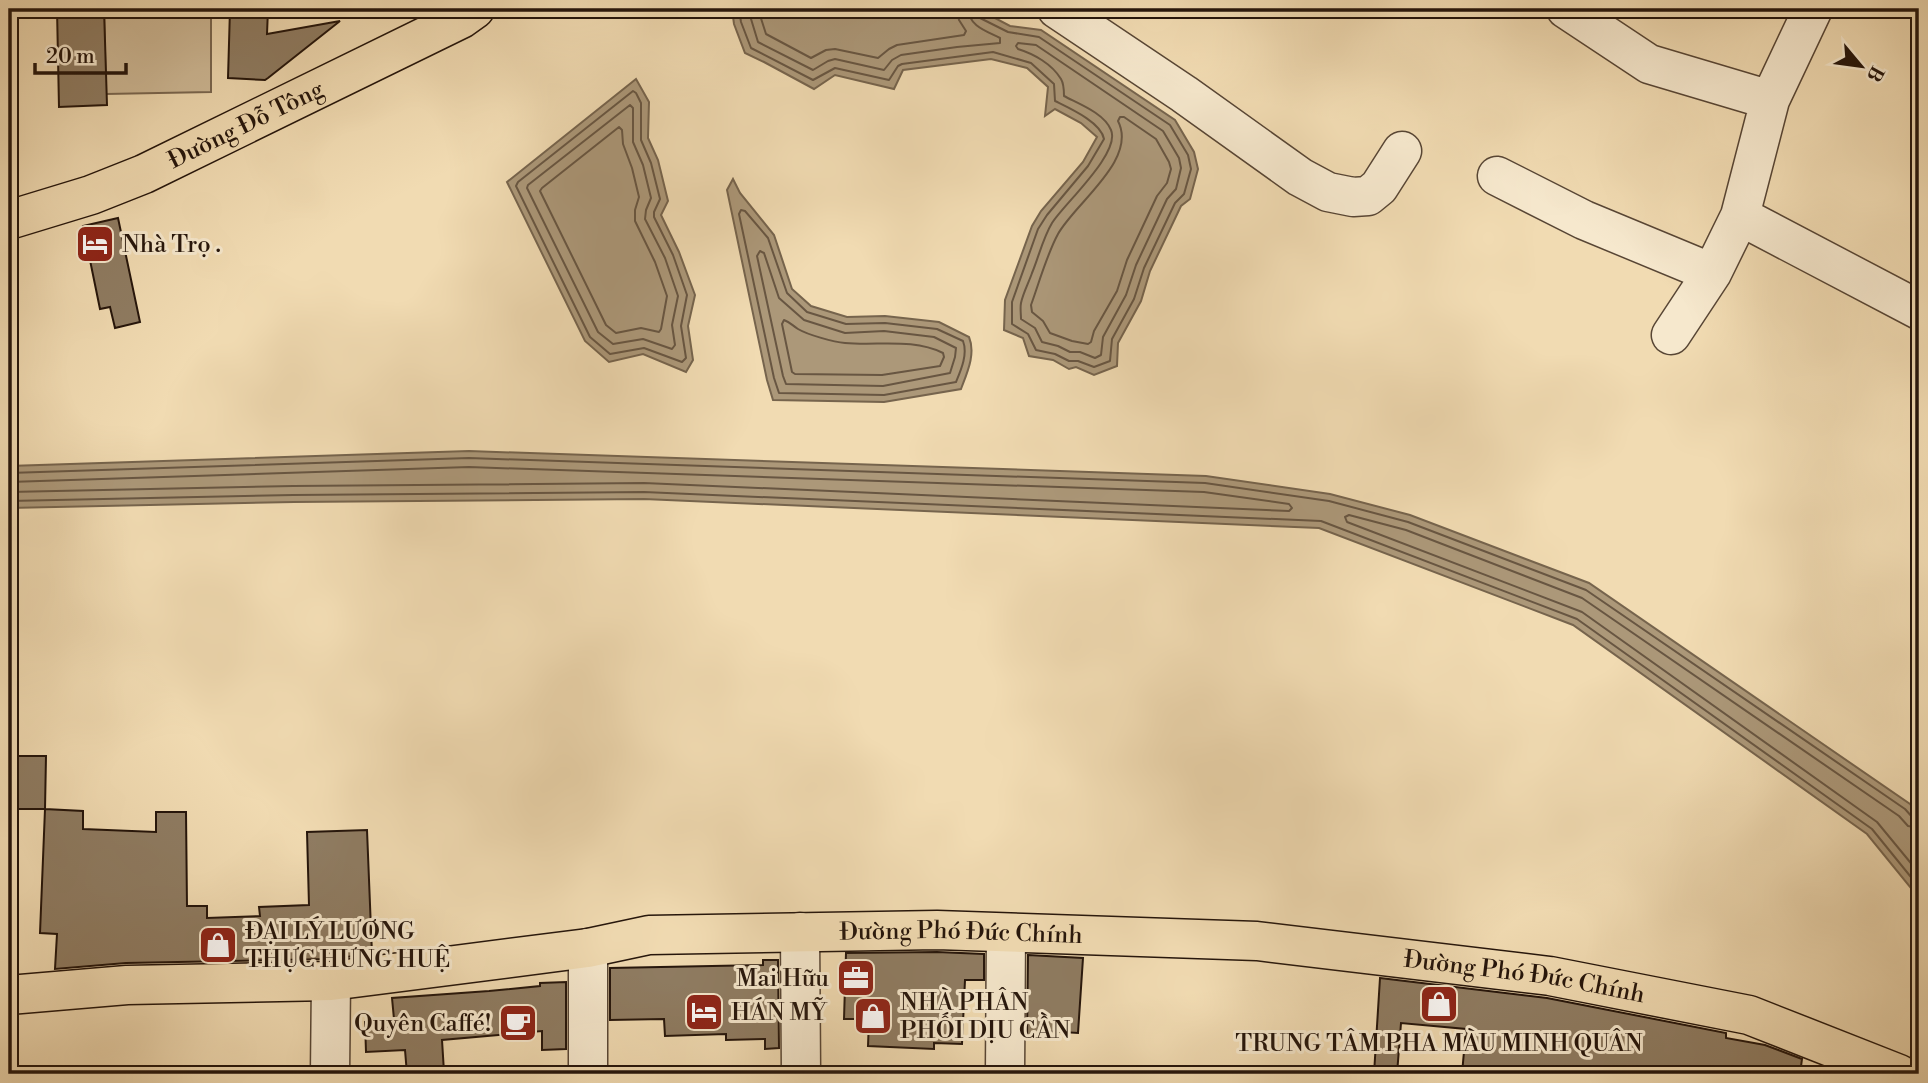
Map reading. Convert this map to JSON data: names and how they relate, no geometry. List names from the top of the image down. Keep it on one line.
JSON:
{"streets":{"main road":["Đường Đỗ Tông","Đường Phó Đức Chính"]},"places":{"hotel":["Nhà Trọ .","HÁN MỸ"],"shop":["ĐẠI LÝ LƯƠNG THỰC HƯNG HUỆ","TRUNG TÂM PHA MÀU MINH QUÂN","NHÀ PHÂN PHỐI DỊU CẦN"],"office":["Mai Hữu"],"cafe":["Quyên Caffé!"]},"scale_bar":"20 m","north":"bottom right"}
